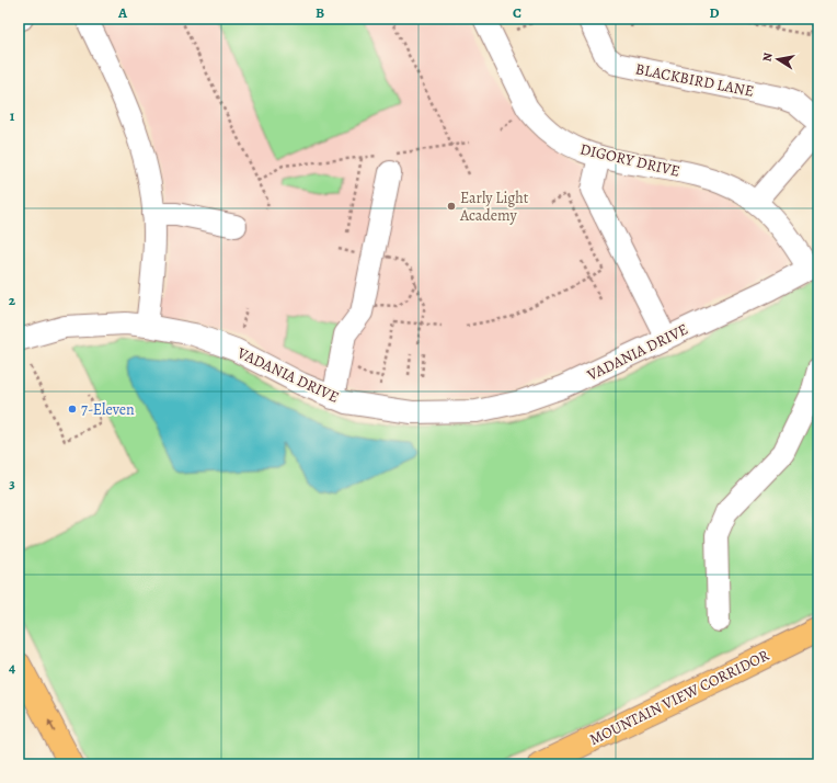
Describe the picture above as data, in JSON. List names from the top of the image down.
{
  "streets": {
    "main road": ["MOUNTAIN VIEW CORRIDOR"],
    "street": ["BLACKBIRD LANE", "DIGORY DRIVE", "VADANIA DRIVE"]
  },
  "crossings": [
    ["DIGORY DRIVE", "VADANIA DRIVE"]
  ],
  "places": ["Early Light Academy", "7-Eleven"],
  "north": "left",
  "grid": {
    "columns": [
      "A",
      "B",
      "C",
      "D"
    ],
    "rows": [
      "1",
      "2",
      "3",
      "4"
    ]
  }
}
